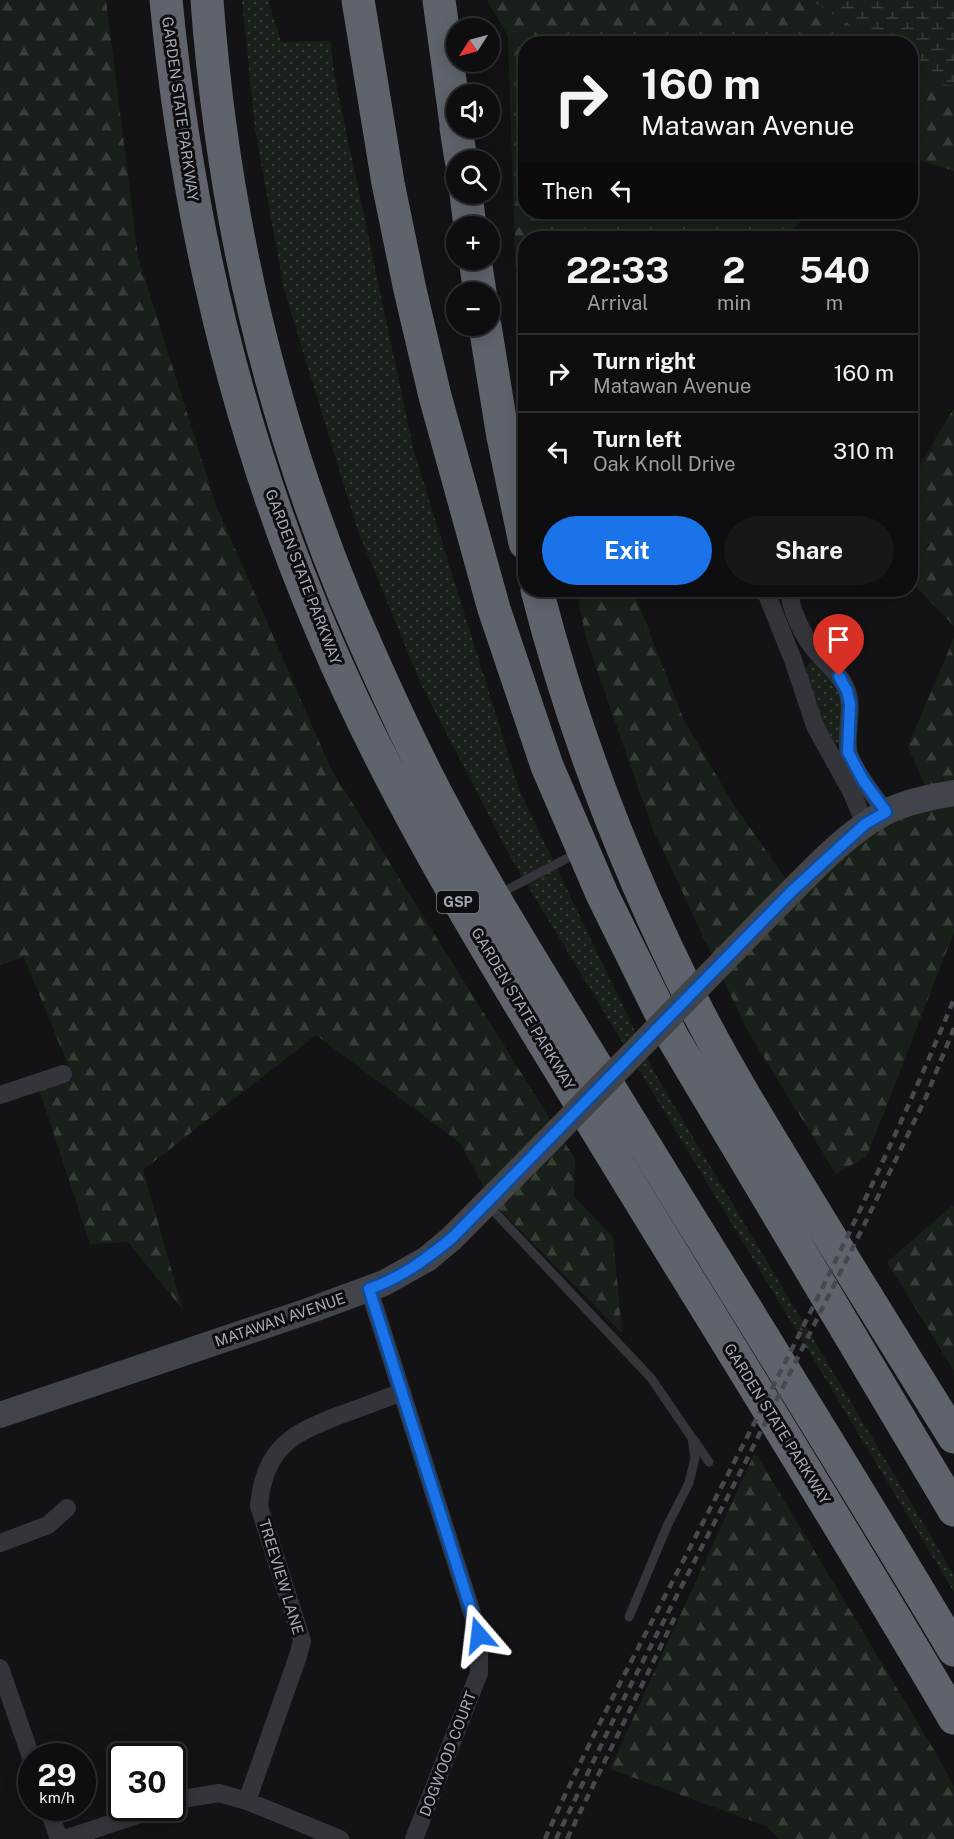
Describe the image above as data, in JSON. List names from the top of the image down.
{
  "streets": {
    "highway": ["GARDEN STATE PARKWAY", "GSP"],
    "street": ["MATAWAN AVENUE", "TREEVIEW LANE", "DOGWOOD COURT"]
  },
  "crossings": [
    ["MATAWAN AVENUE", "DOGWOOD COURT"],
    ["TREEVIEW LANE", "DOGWOOD COURT"]
  ],
  "north": "bottom left",
  "page": {
    "map_buttons": ["+", "−"],
    "turn": ["160 m", "Matawan Avenue"],
    "then": "Then",
    "eta": [
      "22:33",
      "Arrival",
      "2",
      "min",
      "540",
      "m"
    ],
    "list": [
      {
        "name": "Turn right",
        "note": "Matawan Avenue",
        "value": "160 m"
      },
      {
        "name": "Turn left",
        "note": "Oak Knoll Drive",
        "value": "310 m"
      }
    ],
    "buttons": ["Exit", "Share"],
    "speed": "29 km/h",
    "limit": "30"
  }
}
